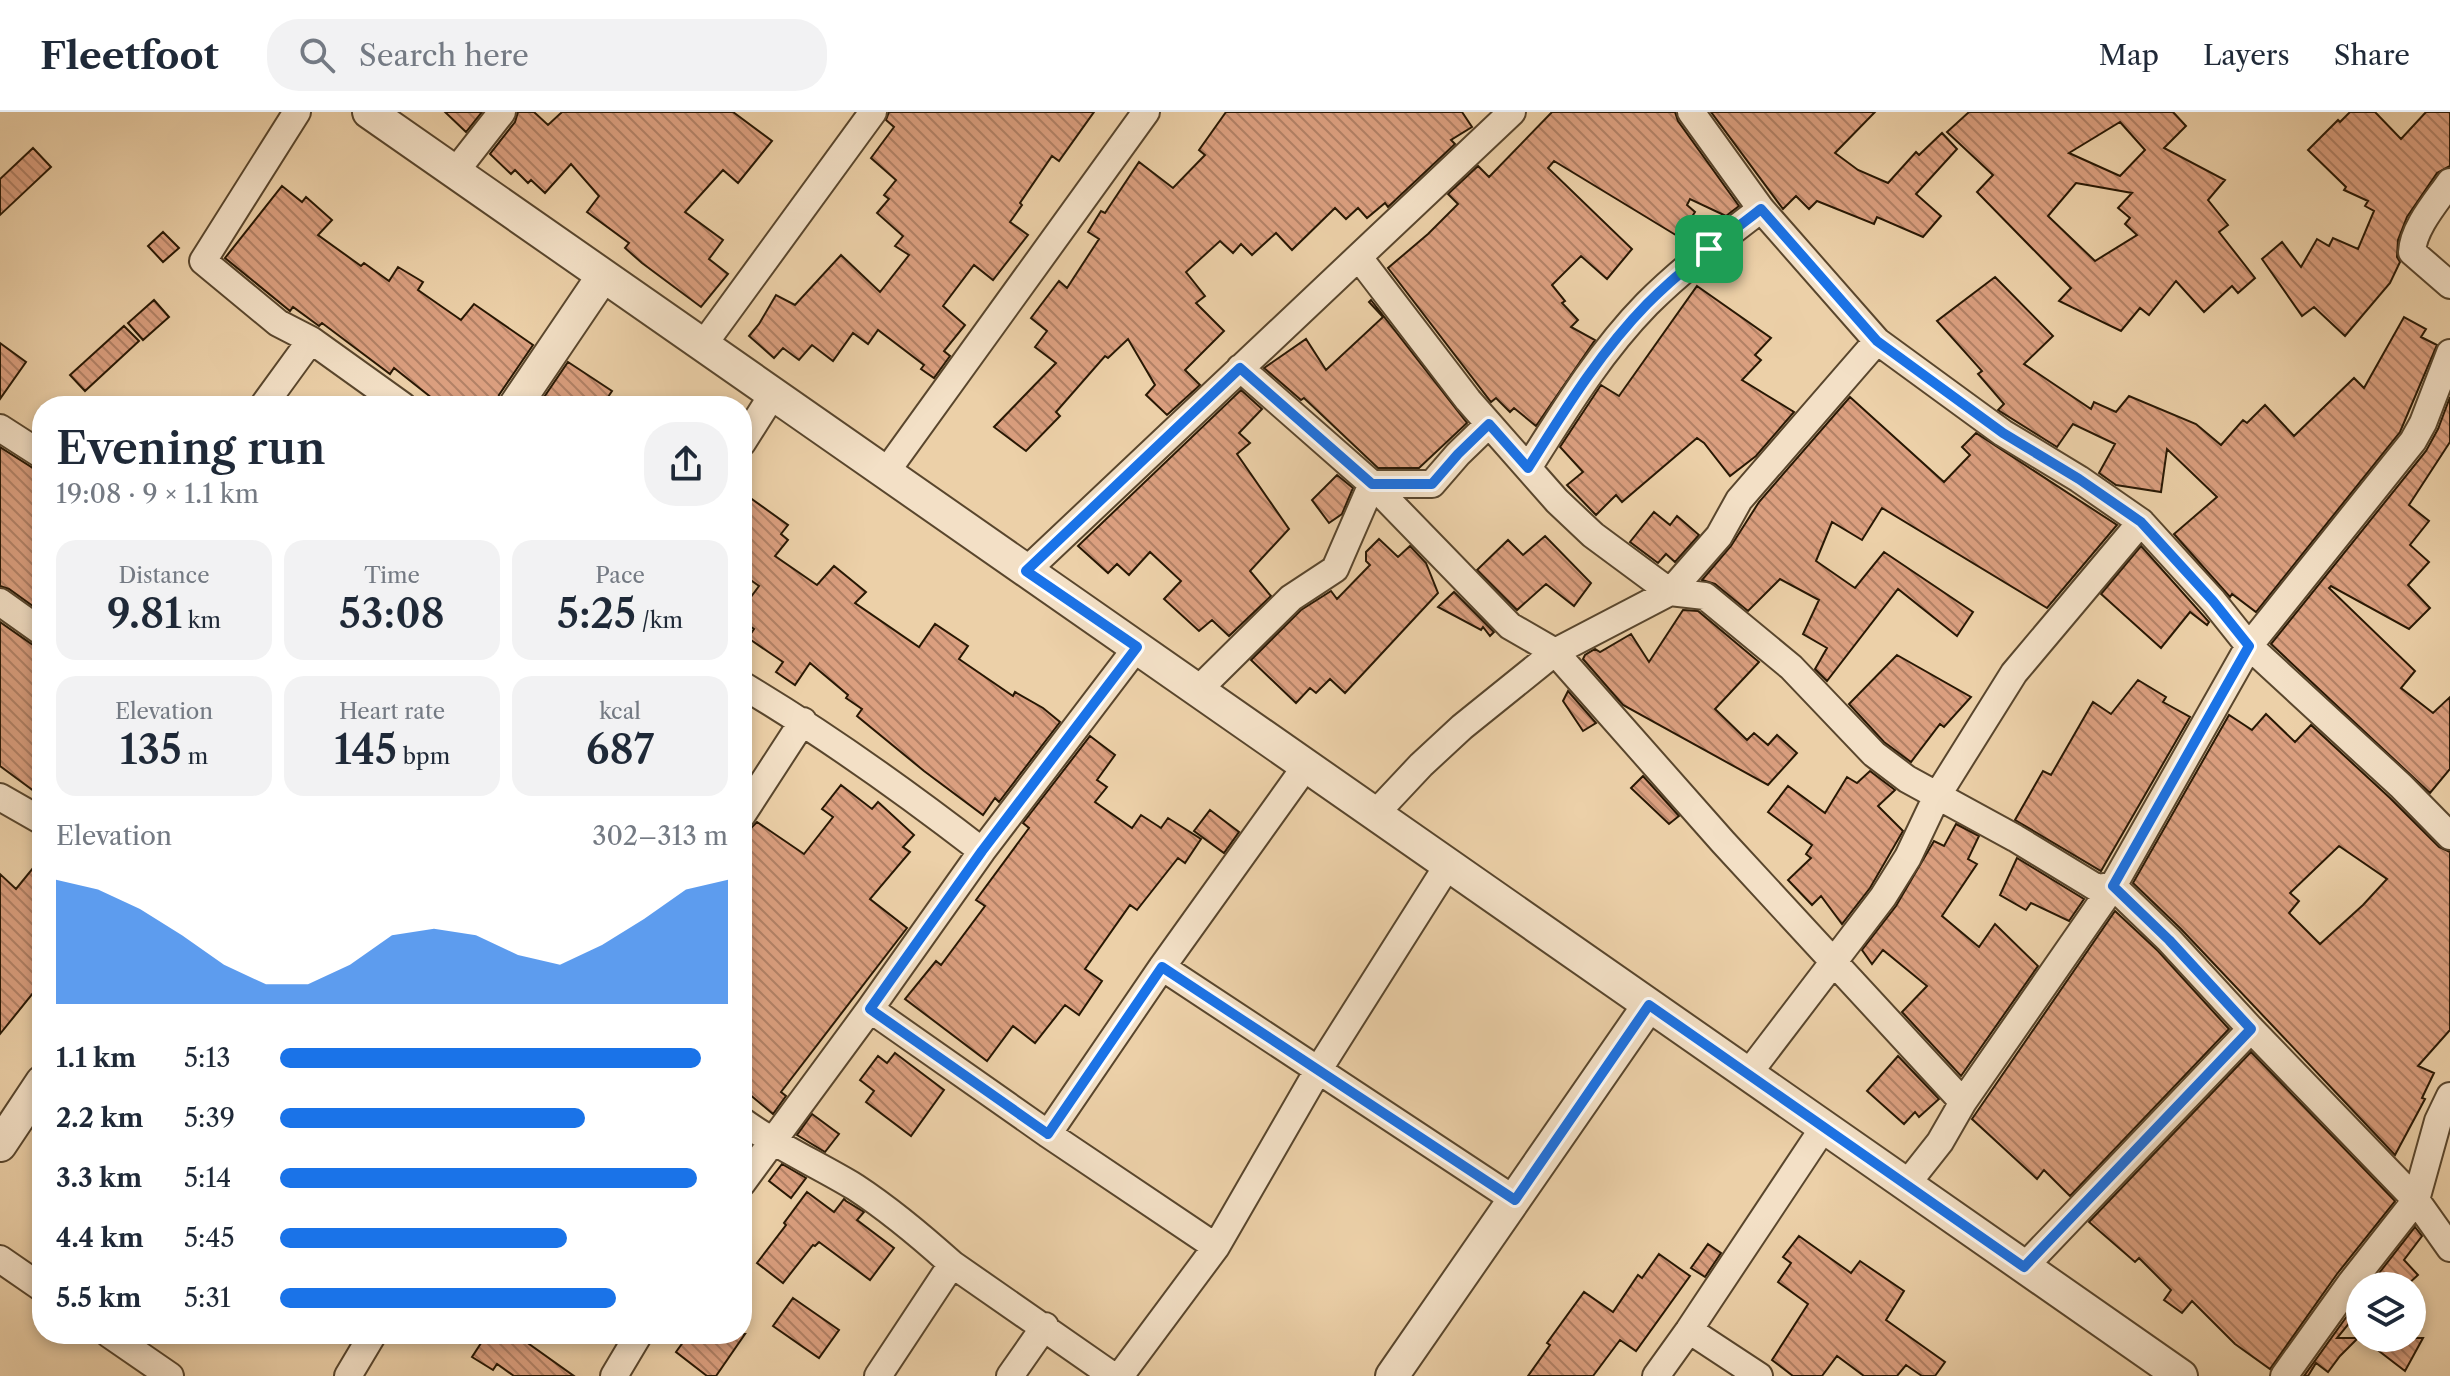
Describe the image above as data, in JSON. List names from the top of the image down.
{
  "page": {
    "header": "Fleetfoot",
    "search": "Search here",
    "nav": ["Map", "Layers", "Share"],
    "heading": ["Evening run", "19:08 · 9 × 1.1 km"],
    "stats": [
      ["Distance", "9.81 km"],
      ["Time", "53:08"],
      ["Pace", "5:25 /km"],
      ["Elevation", "135 m"],
      ["Heart rate", "145 bpm"],
      ["kcal", "687"]
    ],
    "chart": ["Elevation", "302–313 m"],
    "list": [
      {
        "name": "1.1 km",
        "note": "5:13"
      },
      {
        "name": "2.2 km",
        "note": "5:39"
      },
      {
        "name": "3.3 km",
        "note": "5:14"
      },
      {
        "name": "4.4 km",
        "note": "5:45"
      },
      {
        "name": "5.5 km",
        "note": "5:31"
      }
    ]
  }
}
